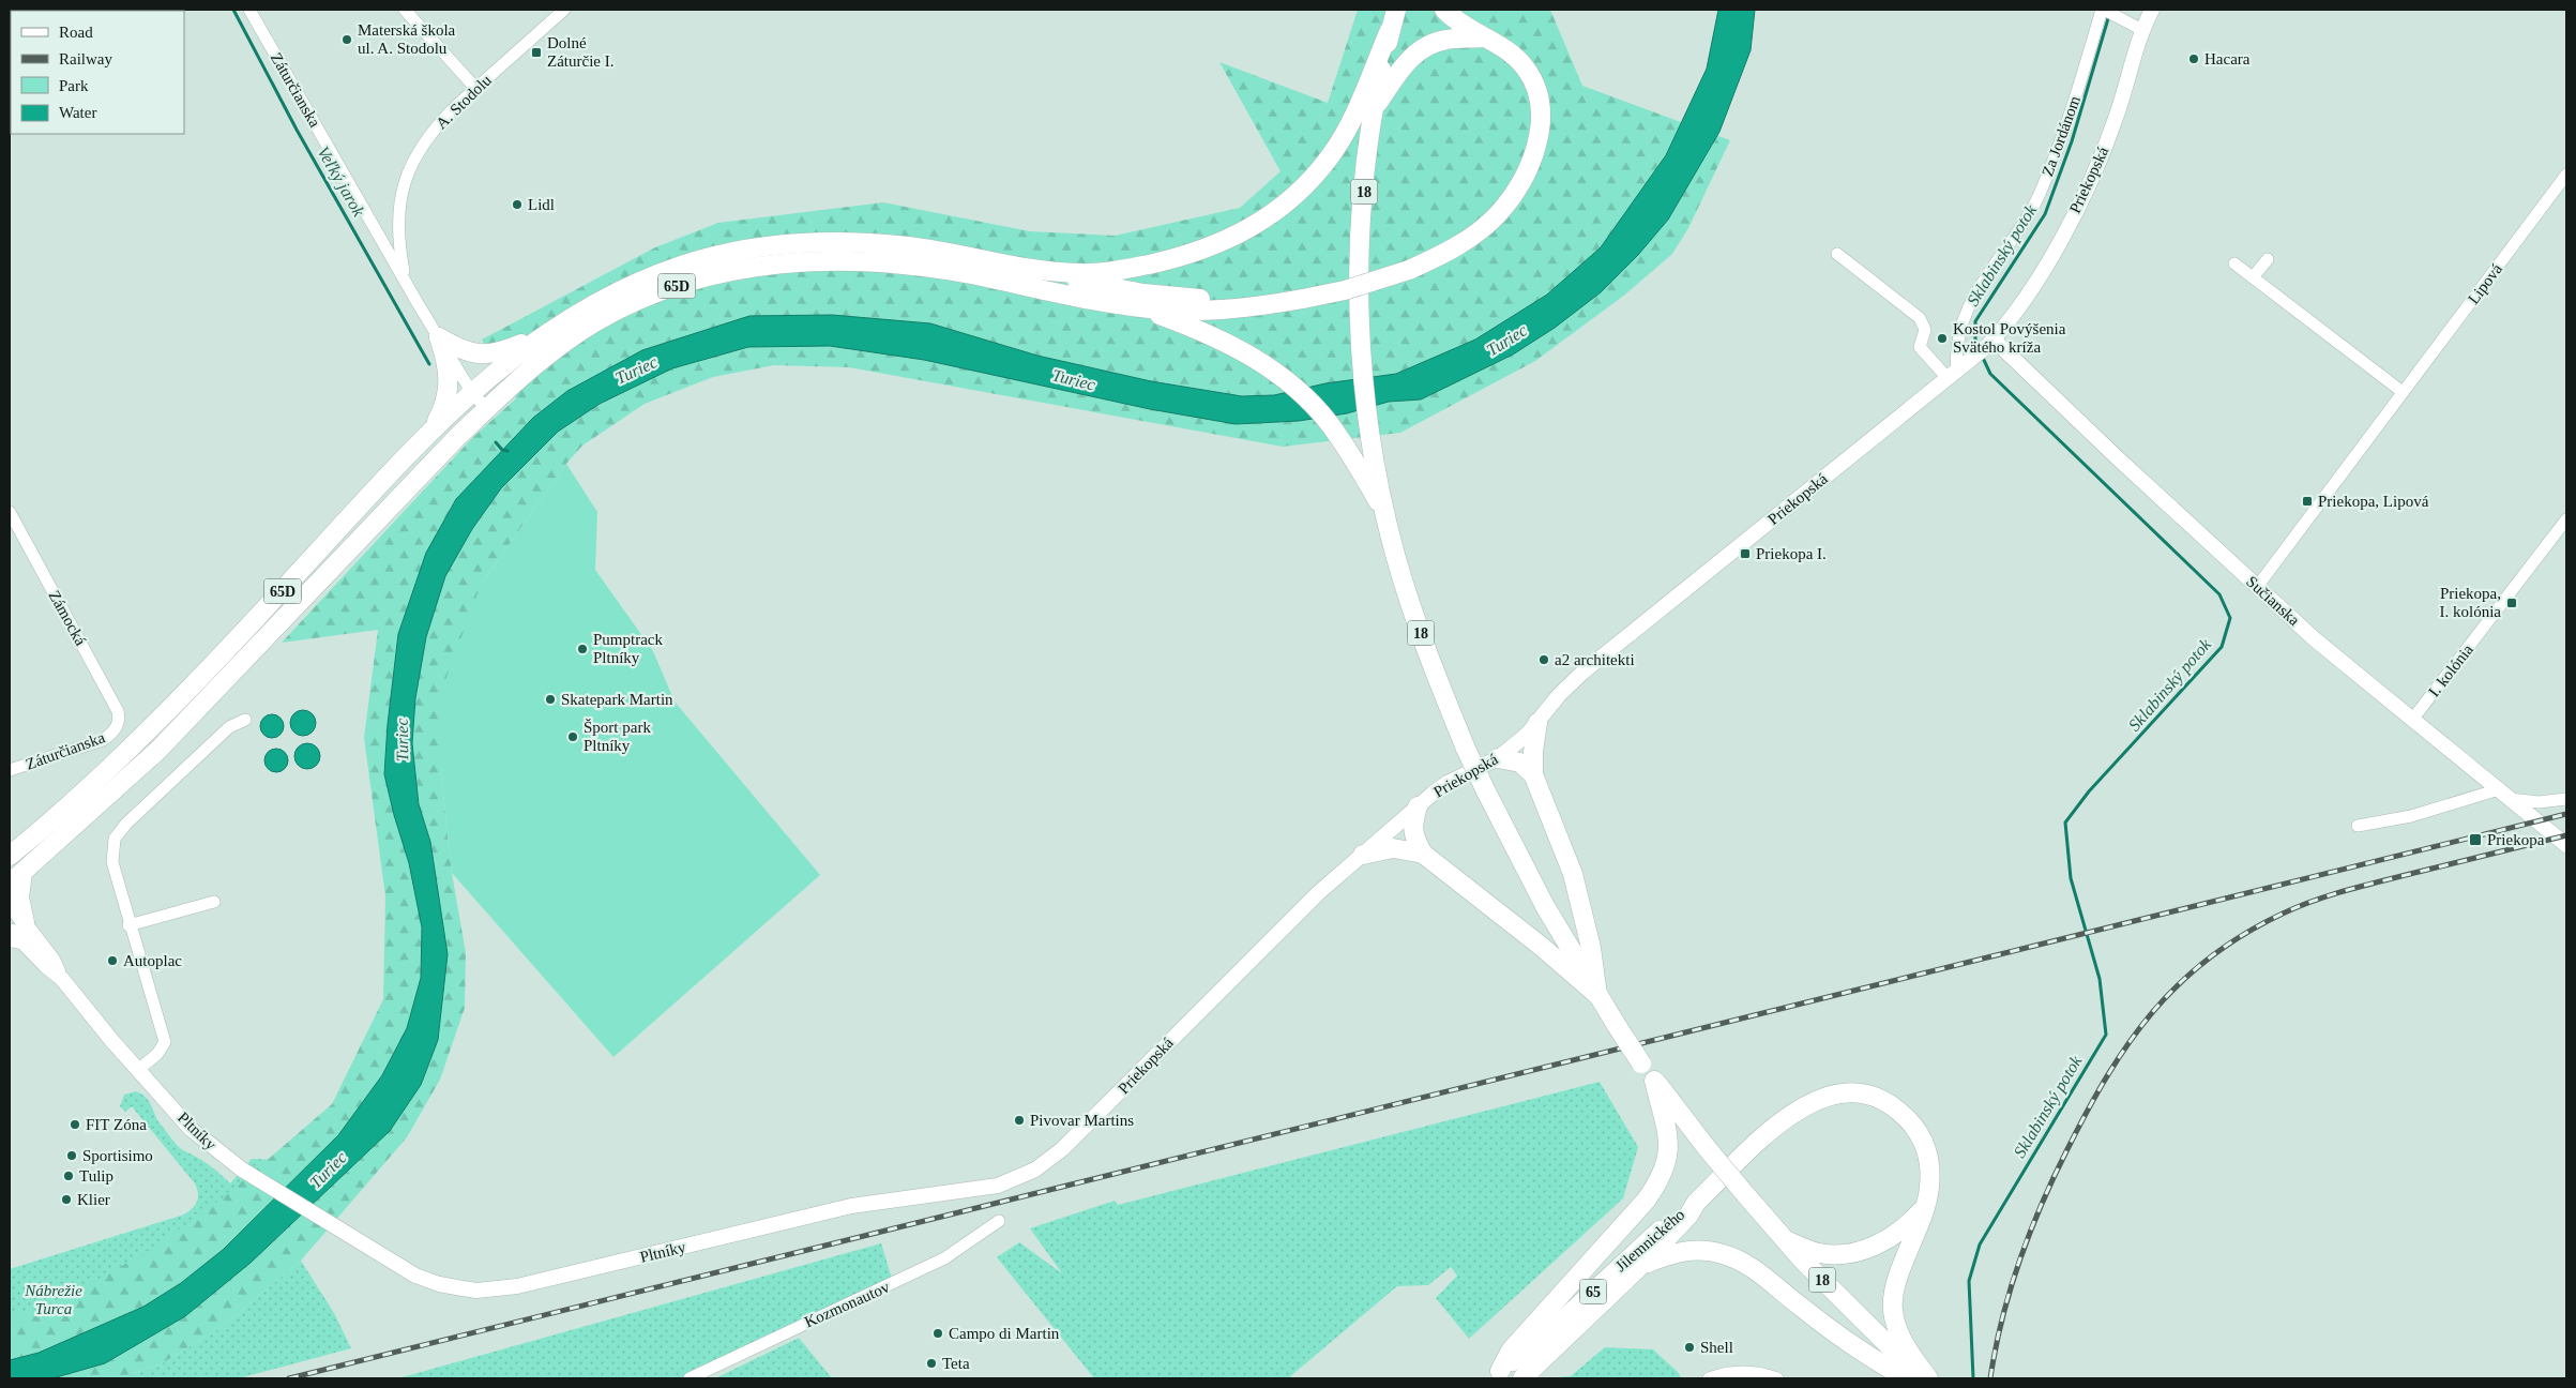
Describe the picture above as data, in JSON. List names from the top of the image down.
{
  "streets": {
    "main road": [
      "18",
      "65D",
      "Jilemnického",
      "65"
    ],
    "street": [
      "Záturčianska",
      "A. Stodolu",
      "Za Jordánom",
      "Priekopská",
      "Lipová",
      "Sučianska",
      "Zámocká",
      "I. kolónia",
      "Pltníky",
      "Kozmonautov"
    ]
  },
  "crossings": [
    ["Záturčianska", "A. Stodolu"],
    ["Záturčianska", "65D"],
    ["Záturčianska", "Zámocká"],
    ["Za Jordánom", "Priekopská"],
    ["Priekopská", "Sučianska"],
    ["Priekopská", "Pltníky"],
    ["Lipová", "Sučianska"],
    ["Sučianska", "I. kolónia"]
  ],
  "water": ["Veľký jarok", "Sklabinský potok", "Turiec"],
  "parks": ["Nábrežie Turca"],
  "places": {
    "other": [
      "Materská škola ul. A. Stodolu",
      "Hacara",
      "Lidl",
      "Kostol Povýšenia Svätého kríža",
      "Pumptrack Pltníky",
      "a2 architekti",
      "Skatepark Martin",
      "Šport park Pltníky",
      "Autoplac",
      "Pivovar Martins",
      "FIT Zóna",
      "Sportisimo",
      "Tulip",
      "Klier",
      "Campo di Martin",
      "Shell",
      "Teta"
    ],
    "transit": [
      "Dolné Záturčie I.",
      "Priekopa, Lipová",
      "Priekopa I.",
      "Priekopa, I. kolónia",
      "Priekopa"
    ]
  },
  "legend": [
    "Road",
    "Railway",
    "Park",
    "Water"
  ]
}
